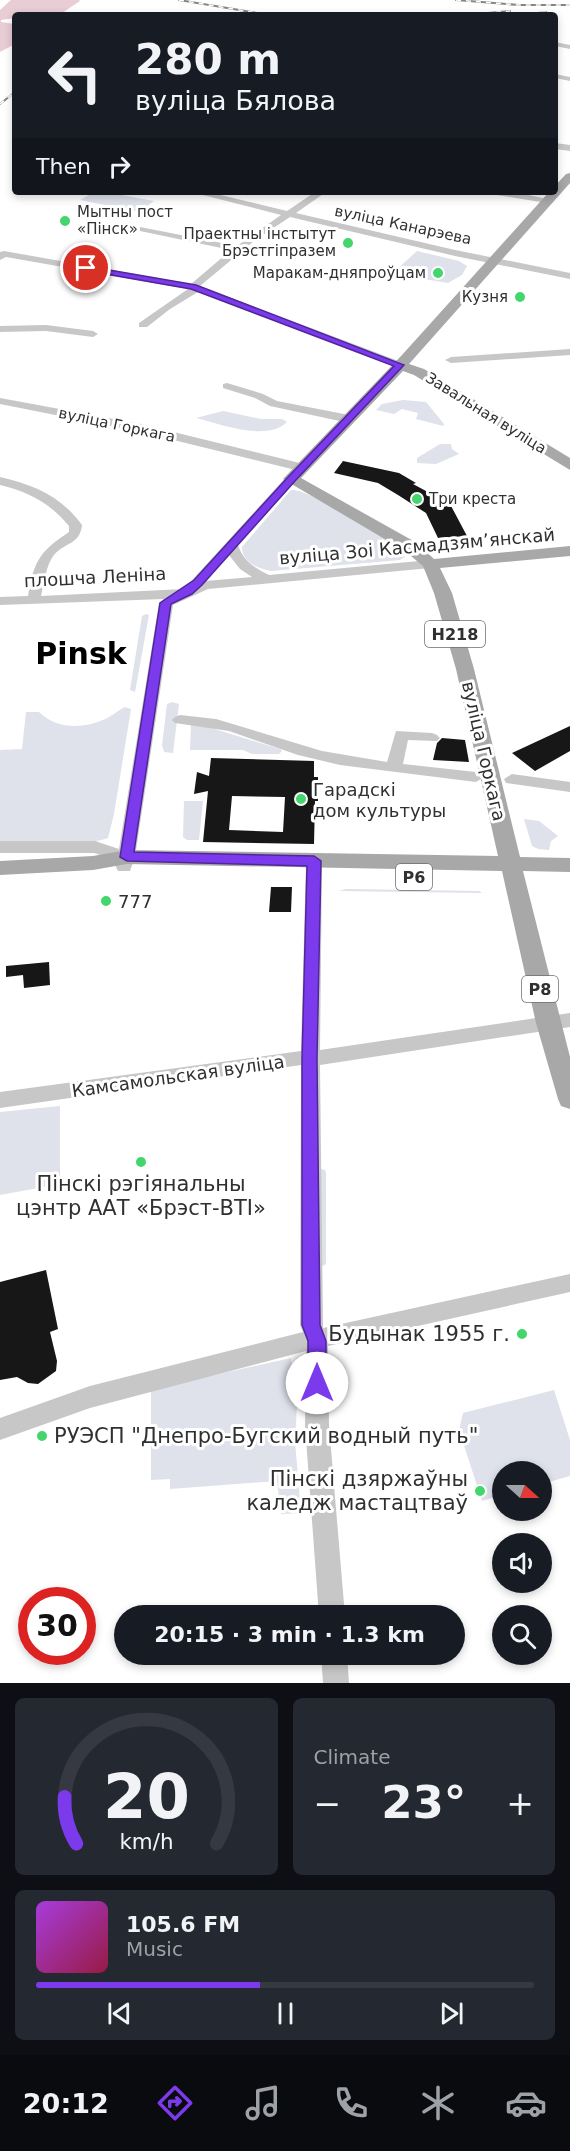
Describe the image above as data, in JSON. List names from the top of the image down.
{
  "streets": {
    "main road": [
      "Завальная вуліца",
      "вуліца Горкага",
      "вуліца Зоі Касмадзямʼянскай",
      "Н218",
      "Р6",
      "Р8"
    ],
    "street": ["вуліца Канарэева", "плошча Леніна", "Камсамольская вуліца"]
  },
  "crossings": [
    ["вуліца Горкага", "вуліца Зоі Касмадзямʼянскай"],
    ["вуліца Горкага", "Р6"],
    ["вуліца Горкага", "Камсамольская вуліца"],
    ["вуліца Зоі Касмадзямʼянскай", "плошча Леніна"],
    ["плошча Леніна", "Р6"]
  ],
  "districts": ["Pinsk"],
  "places": [
    "Мытны пост «Пінск»",
    "Праектны інстытут Брэстгіпразем",
    "Маракам-дняпроўцам",
    "Кузня",
    "Три креста",
    "Гарадскі дом культуры",
    "777",
    "Пінскі рэгіянальны цэнтр ААТ «Брэст-ВТІ»",
    "Будынак 1955 г.",
    "РУЭСП \"Днепро-Бугский водный путь\"",
    "Пінскі дзяржаўны каледж мастацтваў"
  ],
  "north": "right",
  "page": {
    "turn": ["280 m", "вуліца Бялова"],
    "then": "Then",
    "limit": "30",
    "trip": "20:15 · 3 min · 1.3 km",
    "tile": "Climate",
    "heat": ["−", "23°", "+"],
    "song": ["105.6 FM", "Music"],
    "tabs": "20:12",
    "gauge": ["20", "km/h"]
  }
}
